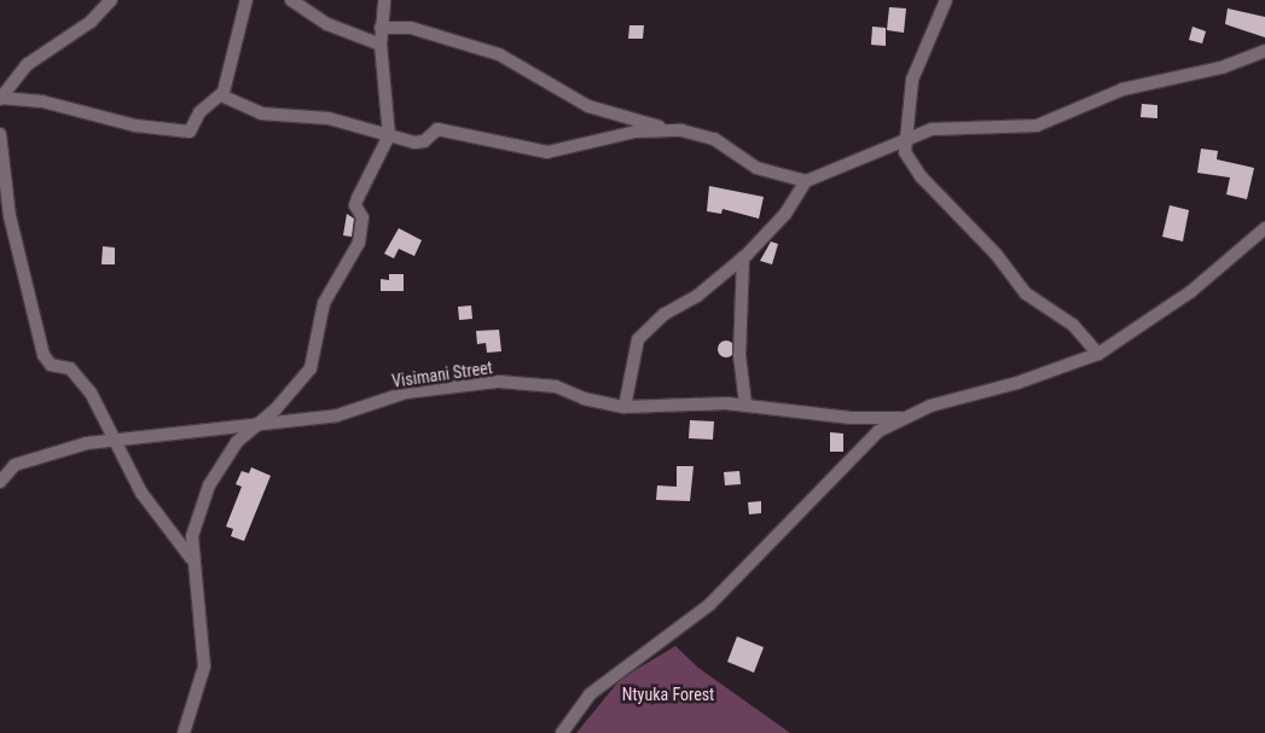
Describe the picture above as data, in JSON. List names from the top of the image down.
{
  "streets": {
    "street": ["Visimani Street"]
  },
  "parks": ["Ntyuka Forest"]
}
